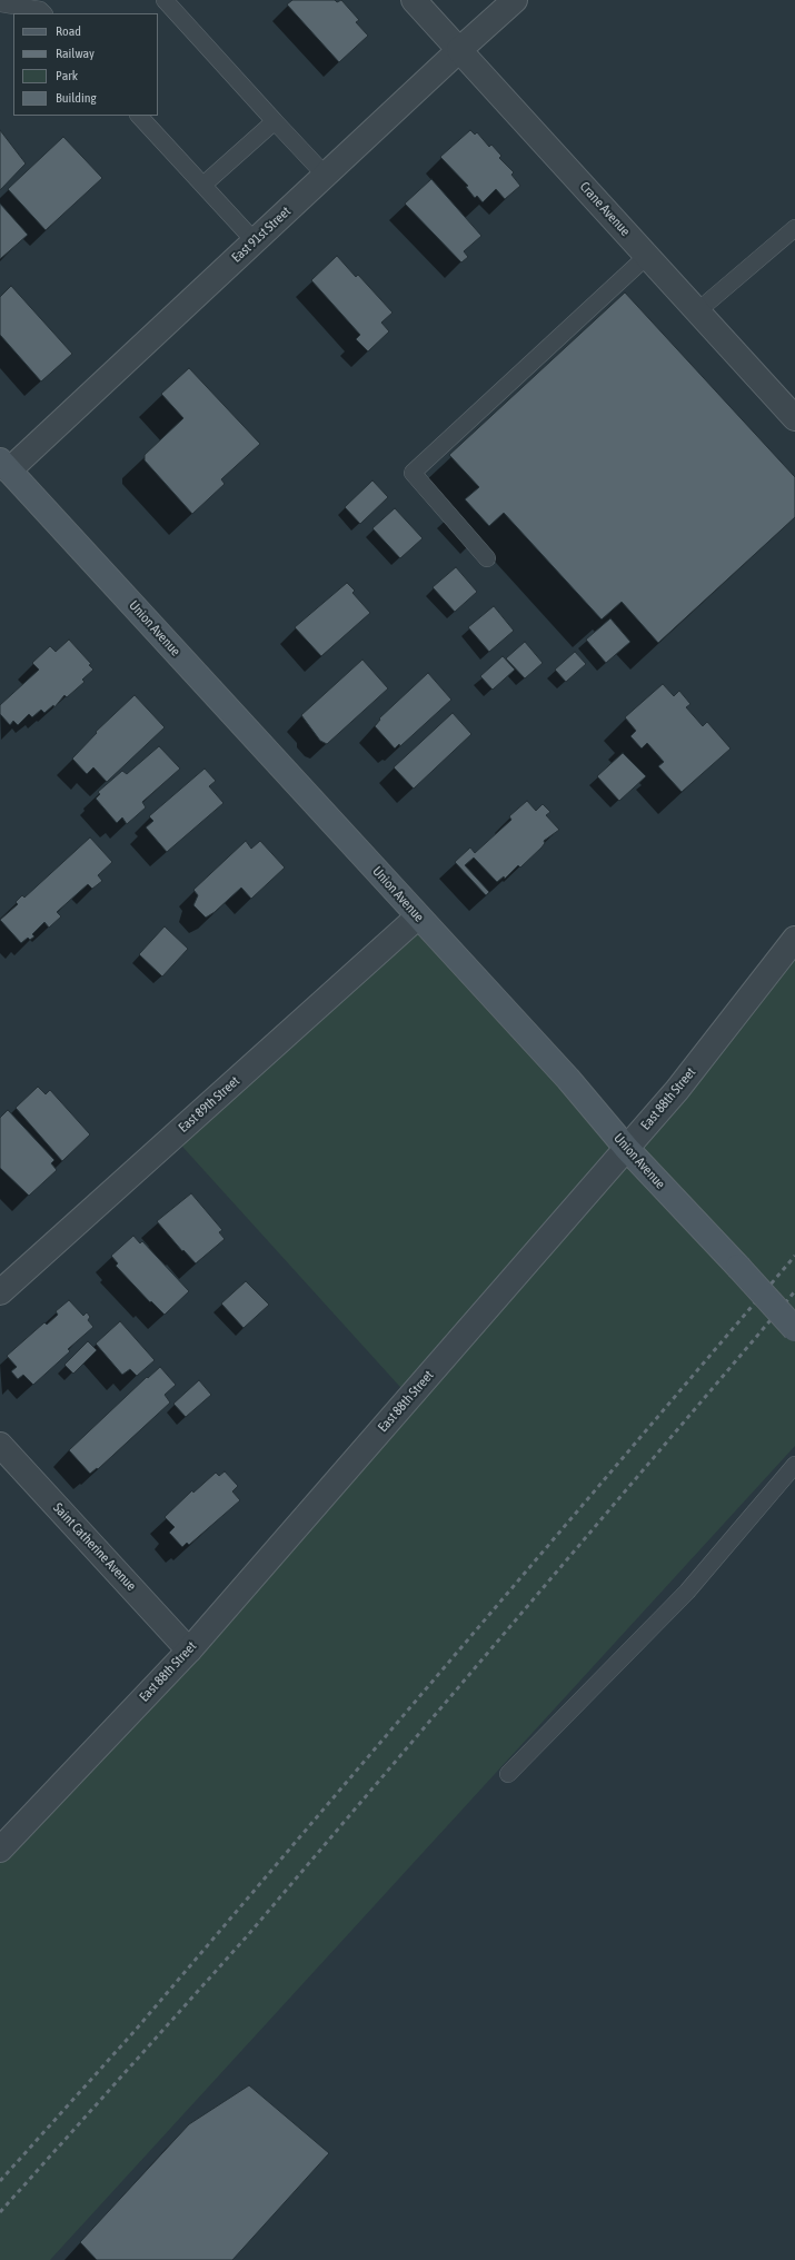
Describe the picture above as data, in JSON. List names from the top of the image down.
{
  "streets": {
    "main road": ["Union Avenue"],
    "street": [
      "Crane Avenue",
      "East 91st Street",
      "East 88th Street",
      "East 89th Street",
      "Saint Catherine Avenue"
    ]
  },
  "crossings": [
    ["Crane Avenue", "East 91st Street"],
    ["East 91st Street", "Union Avenue"],
    ["Union Avenue", "East 88th Street"],
    ["Union Avenue", "East 89th Street"],
    ["East 88th Street", "Saint Catherine Avenue"]
  ],
  "legend": [
    "Road",
    "Railway",
    "Park",
    "Building"
  ]
}
